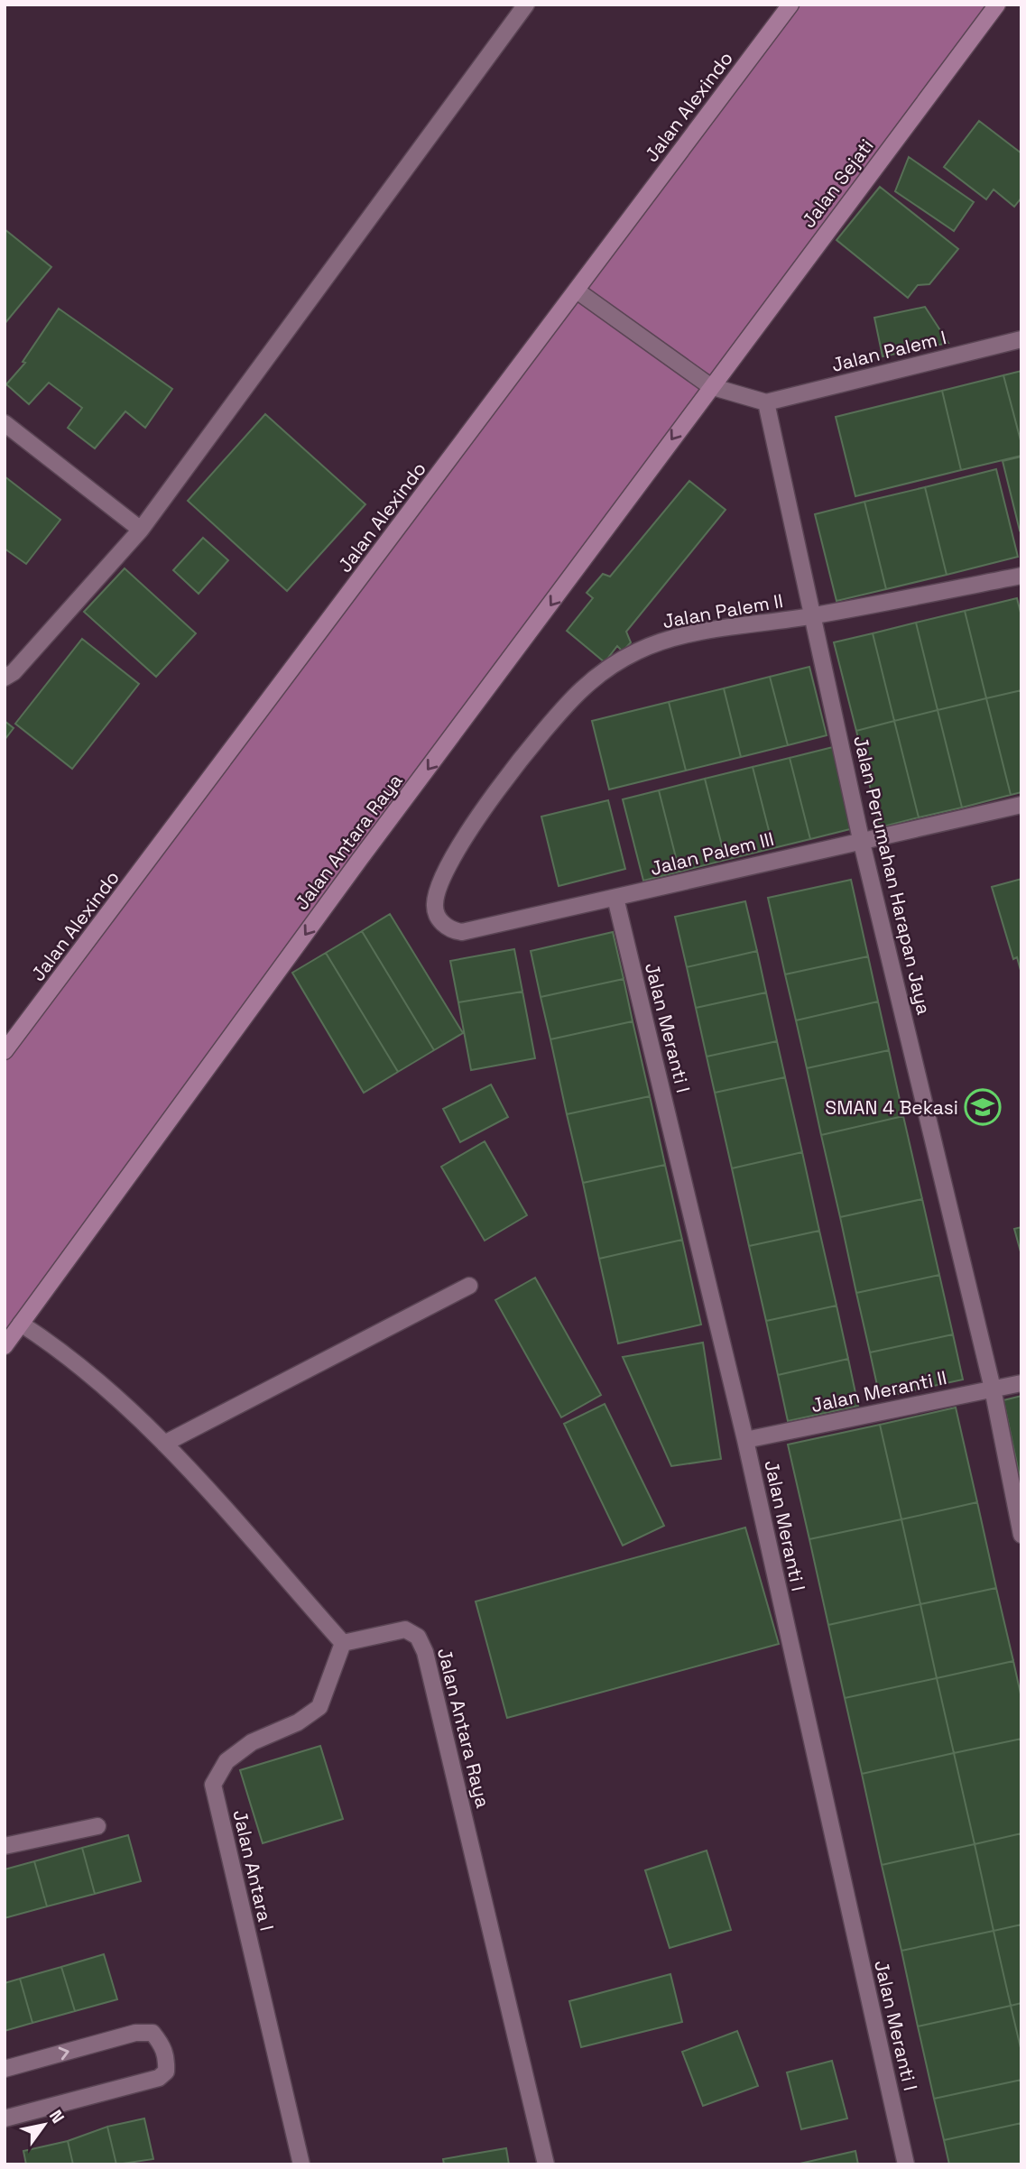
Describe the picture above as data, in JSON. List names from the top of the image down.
{
  "streets": {
    "street": [
      "Jalan Alexindo",
      "Jalan Sejati",
      "Jalan Palem I",
      "Jalan Palem II",
      "Jalan Antara Raya",
      "Jalan Palem III",
      "Jalan Perumahan Harapan Jaya",
      "Jalan Meranti I",
      "Jalan Meranti II",
      "Jalan Antara I"
    ]
  },
  "crossings": [
    ["Jalan Sejati", "Jalan Antara Raya"],
    ["Jalan Palem I", "Jalan Perumahan Harapan Jaya"],
    ["Jalan Palem II", "Jalan Palem III"],
    ["Jalan Palem II", "Jalan Perumahan Harapan Jaya"],
    ["Jalan Antara Raya", "Jalan Antara I"],
    ["Jalan Palem III", "Jalan Perumahan Harapan Jaya"],
    ["Jalan Palem III", "Jalan Meranti I"],
    ["Jalan Perumahan Harapan Jaya", "Jalan Meranti II"],
    ["Jalan Meranti I", "Jalan Meranti II"]
  ],
  "one_way": ["Jalan Antara Raya"],
  "places": {
    "school or university": ["SMAN 4 Bekasi"]
  },
  "north": "top right"
}
